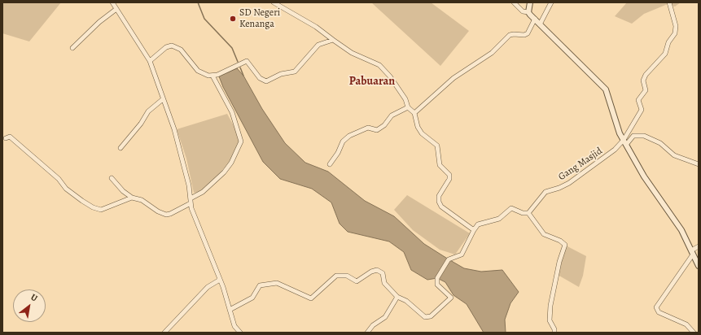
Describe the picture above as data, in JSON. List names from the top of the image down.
{
  "streets": {
    "street": ["Gang Masjid"]
  },
  "districts": ["Pabuaran"],
  "places": ["SD Negeri Kenanga"],
  "north": "top right"
}
